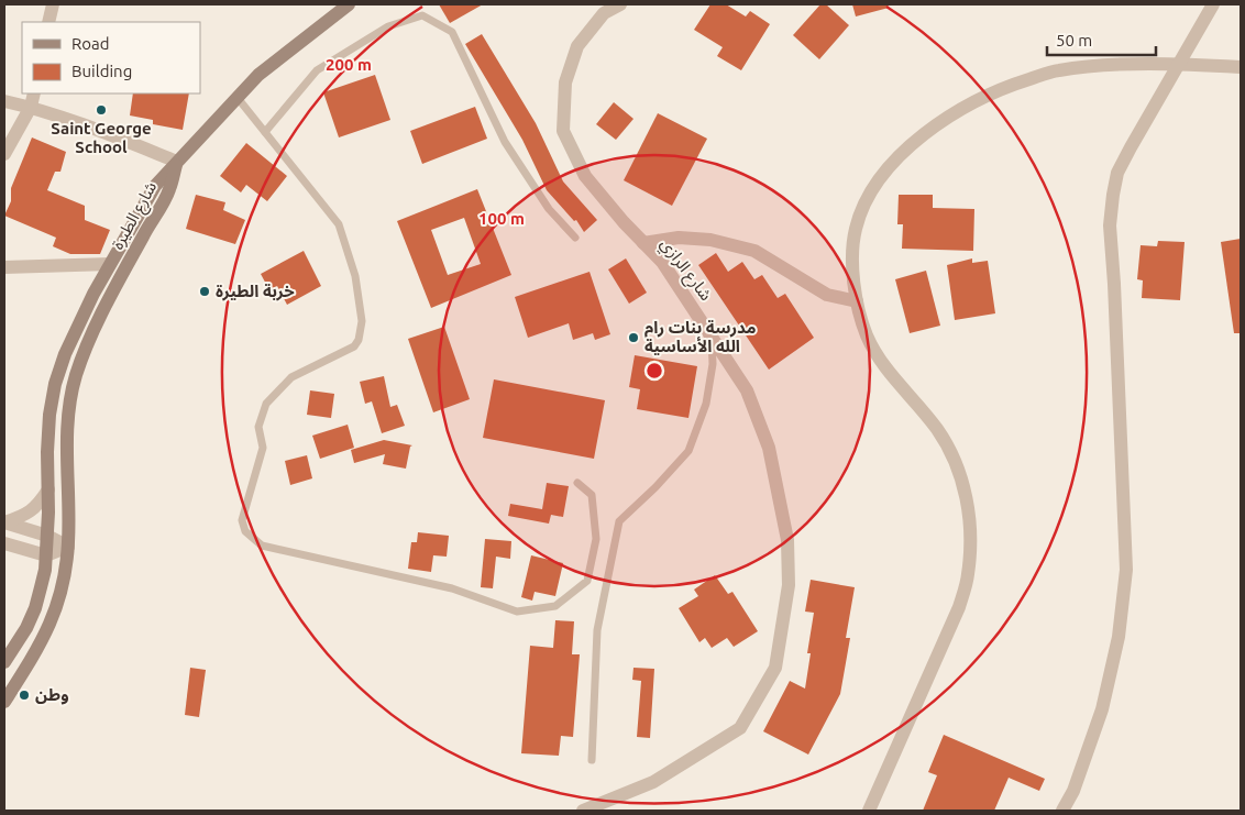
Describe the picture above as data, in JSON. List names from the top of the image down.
{
  "streets": {
    "main road": ["شارع الطيرة"],
    "street": ["شارع الرازي"]
  },
  "places": [
    "Saint George School",
    "خربة الطيرة",
    "مدرسة بنات رام الله الأساسية",
    "وطن"
  ],
  "legend": ["Road", "Building"],
  "scale_bar": "50 m",
  "rings": ["200 m", "100 m"]
}
